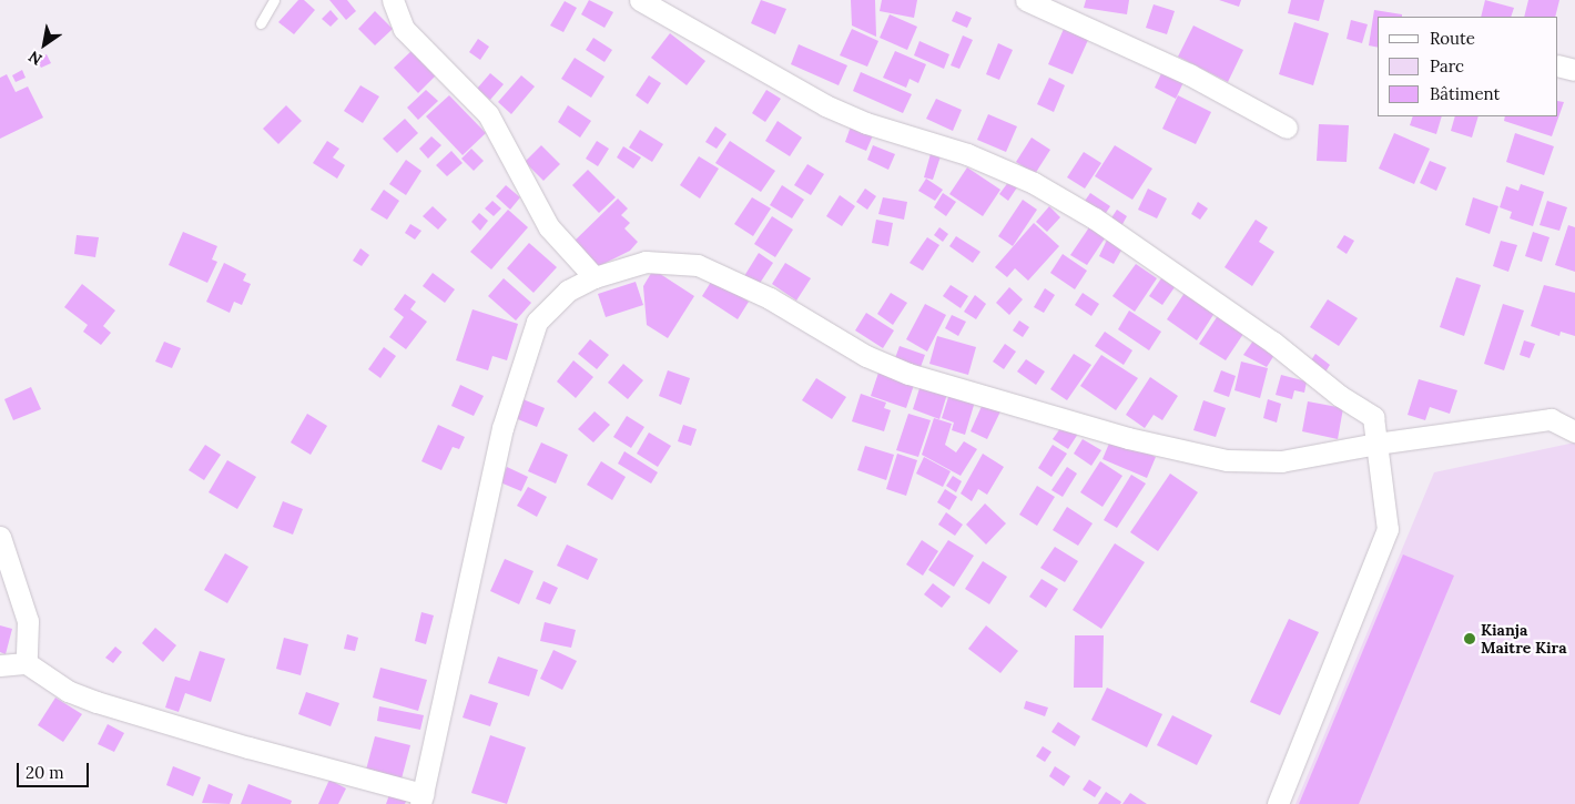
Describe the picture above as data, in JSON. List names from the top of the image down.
{
  "places": ["Kianja Maitre Kira"],
  "legend": ["Route", "Parc", "Bâtiment"],
  "scale_bar": "20 m",
  "north": "bottom left"
}
